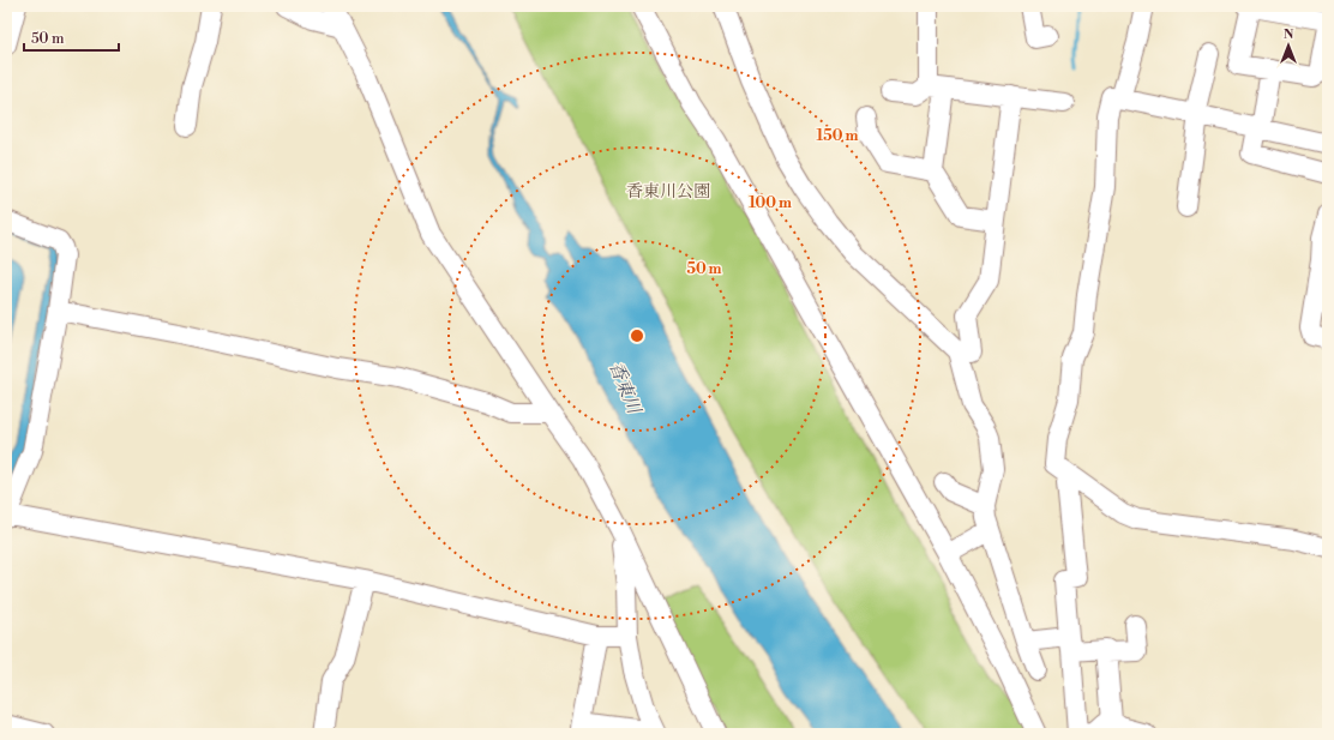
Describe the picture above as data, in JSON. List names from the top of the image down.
{
  "water": ["香東川"],
  "parks": ["香東川公園"],
  "scale_bar": "50 m",
  "north": "top",
  "rings": ["150 m", "100 m", "50 m"]
}
